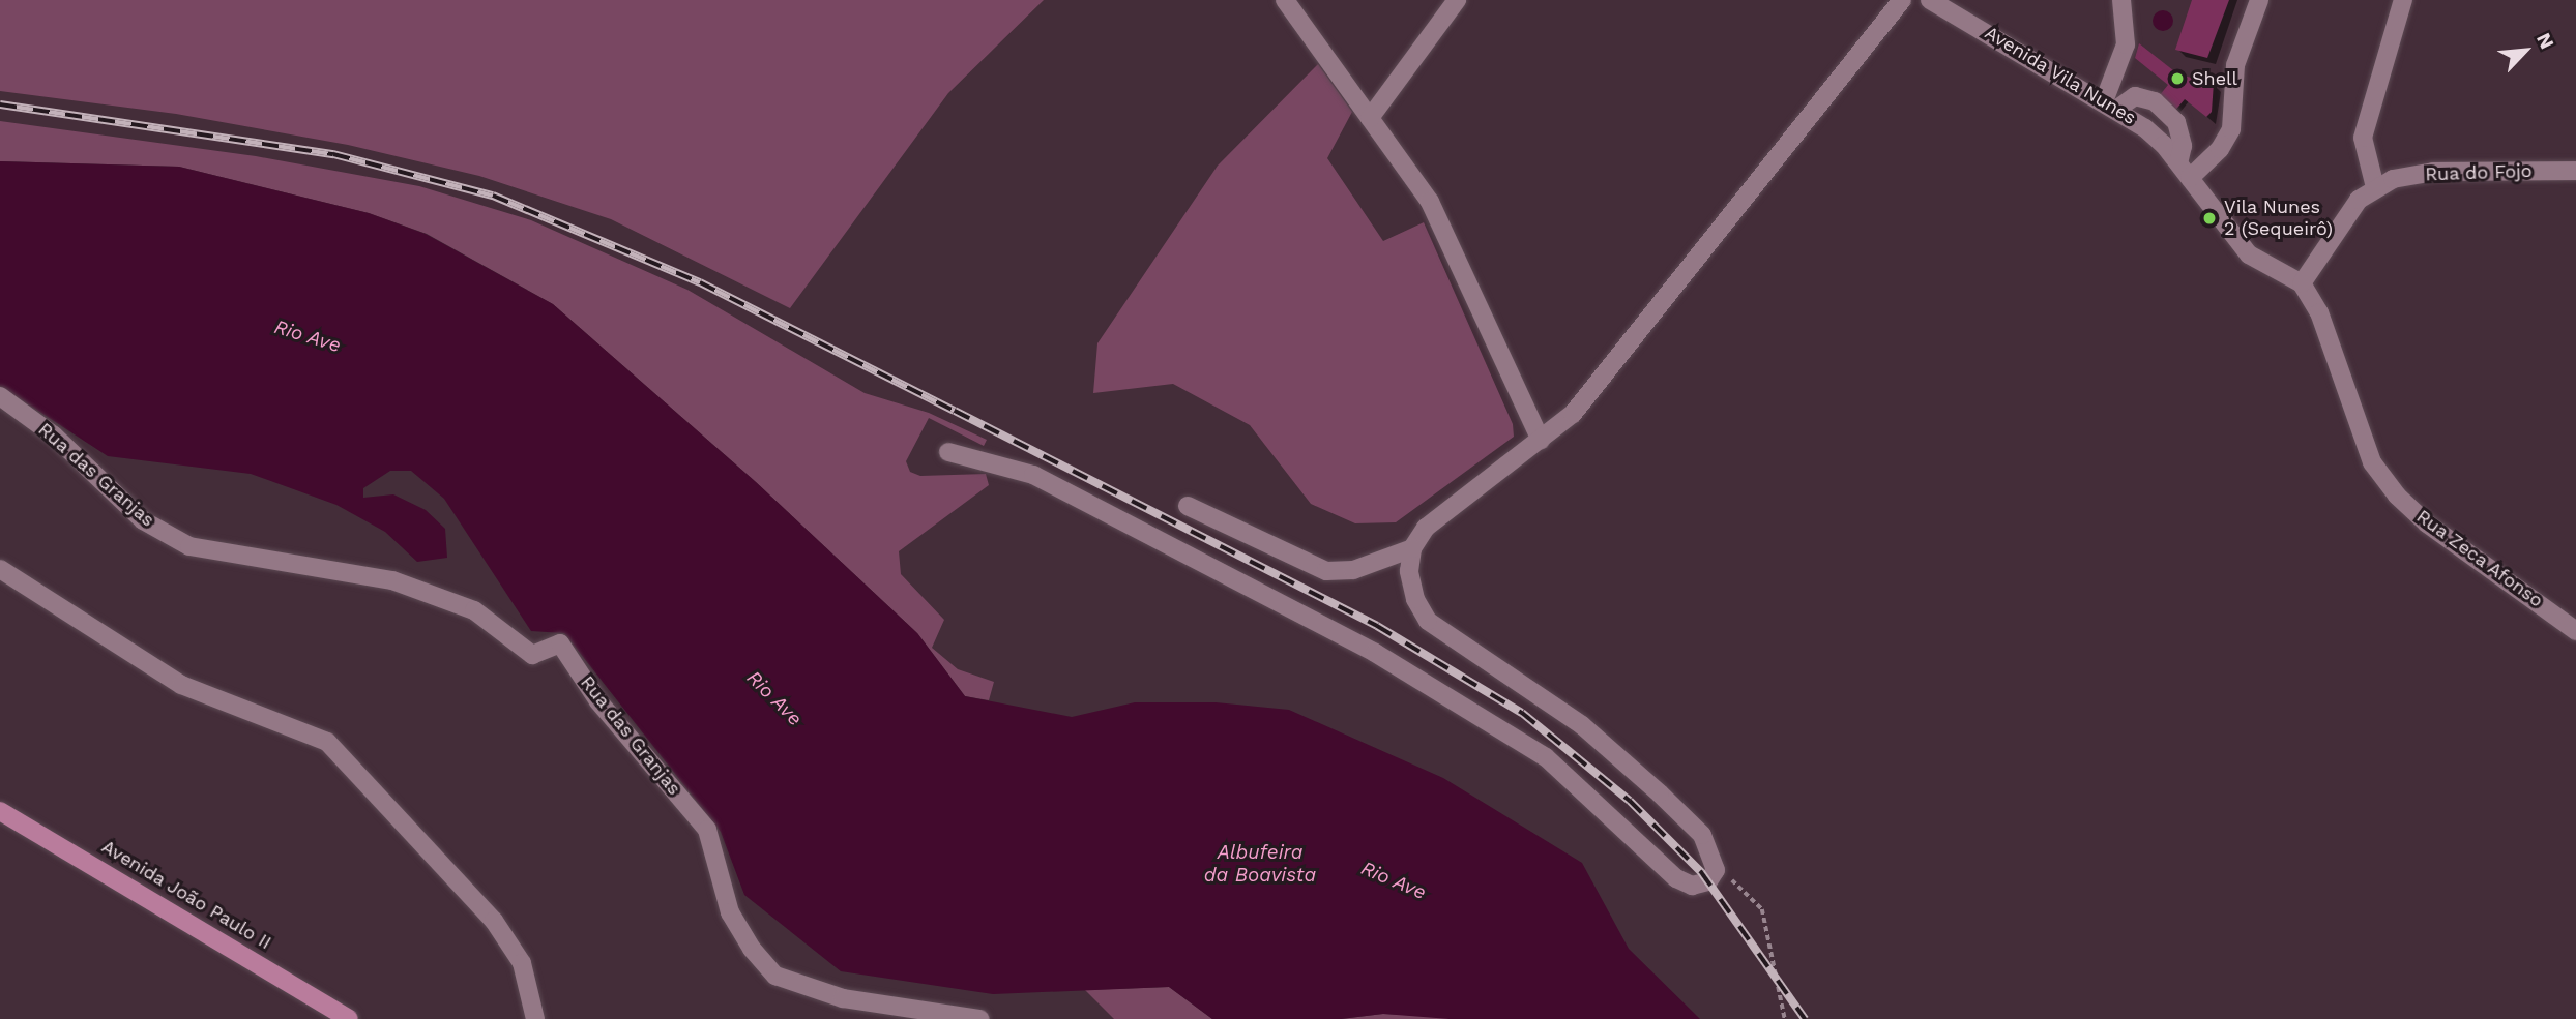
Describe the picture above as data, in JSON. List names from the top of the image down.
{
  "streets": {
    "main road": ["Avenida João Paulo II"],
    "street": [
      "Avenida Vila Nunes",
      "Rua do Fojo",
      "Rua das Granjas",
      "Rua Zeca Afonso"
    ]
  },
  "crossings": [
    ["Avenida Vila Nunes", "Rua do Fojo"],
    ["Avenida Vila Nunes", "Rua Zeca Afonso"],
    ["Rua do Fojo", "Rua Zeca Afonso"]
  ],
  "water": ["Rio Ave", "Albufeira da Boavista"],
  "places": ["Shell", "Vila Nunes 2 (Sequeirô)"],
  "north": "top right"
}
